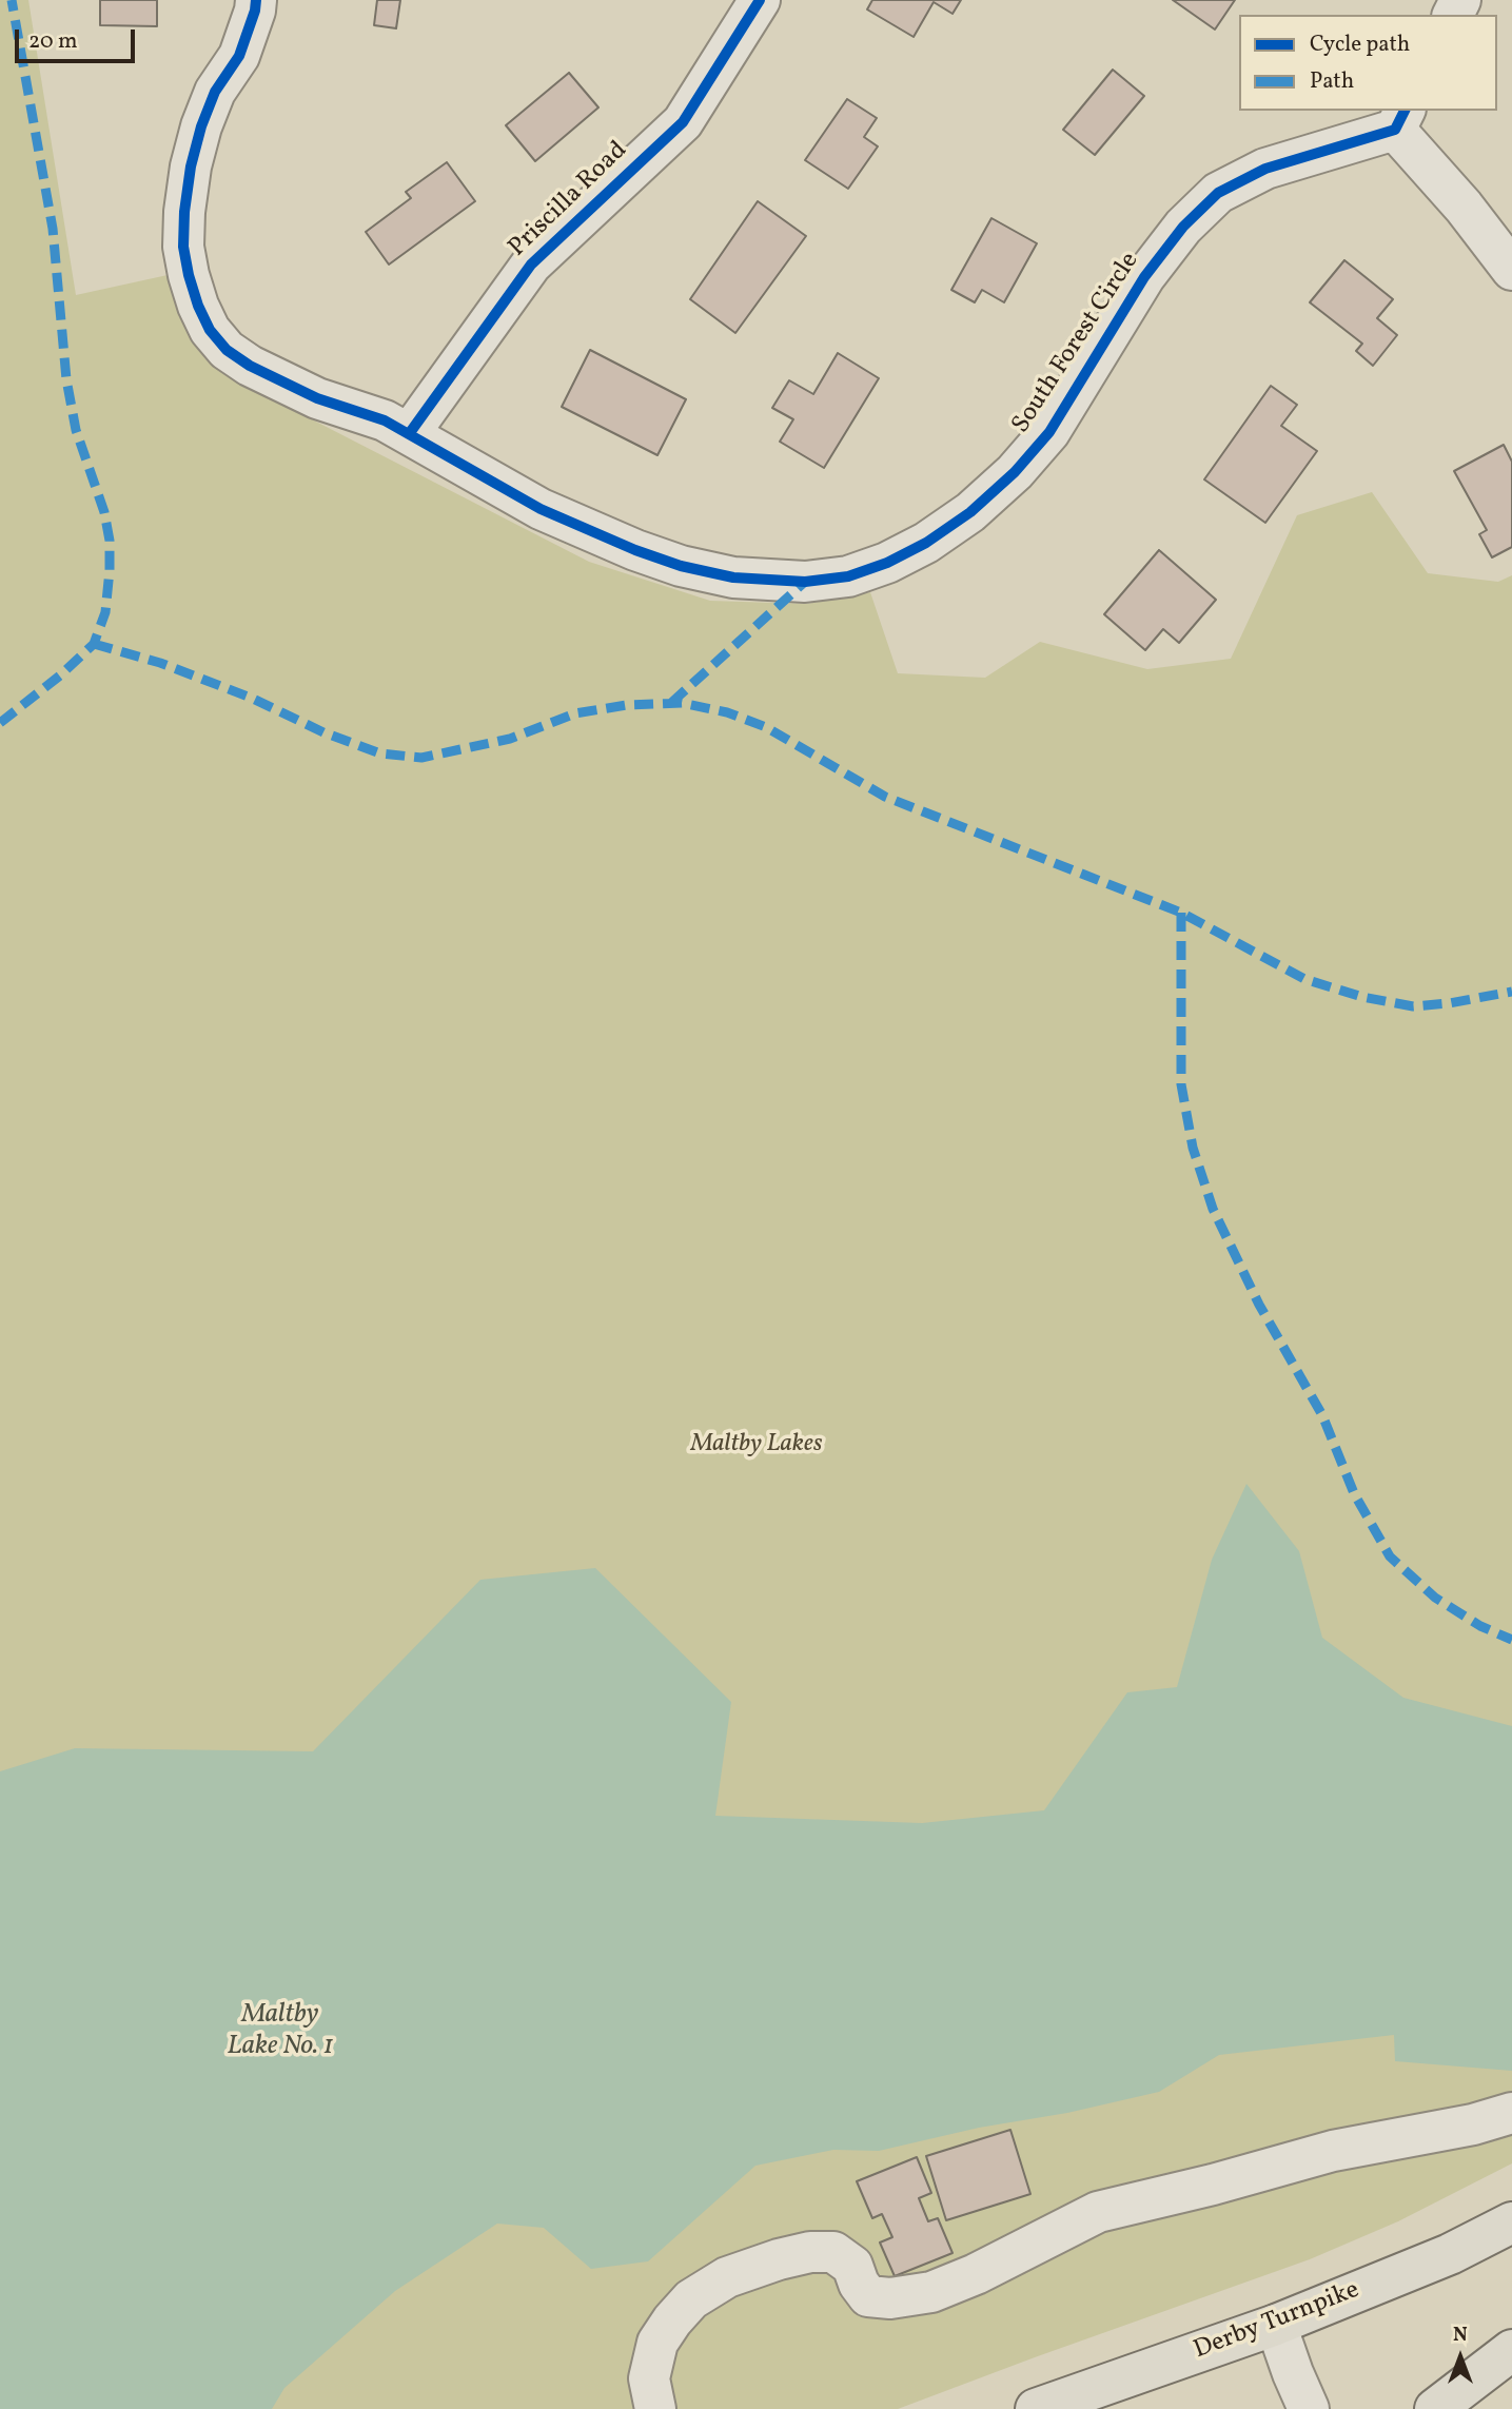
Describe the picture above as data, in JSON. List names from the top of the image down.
{
  "streets": {
    "highway": ["Derby Turnpike"],
    "street": ["Priscilla Road", "South Forest Circle"]
  },
  "crossings": [
    ["Priscilla Road", "South Forest Circle"]
  ],
  "water": ["Maltby Lake No. 1"],
  "parks": ["Maltby Lakes"],
  "legend": ["Cycle path", "Path"],
  "scale_bar": "20 m",
  "north": "top"
}
